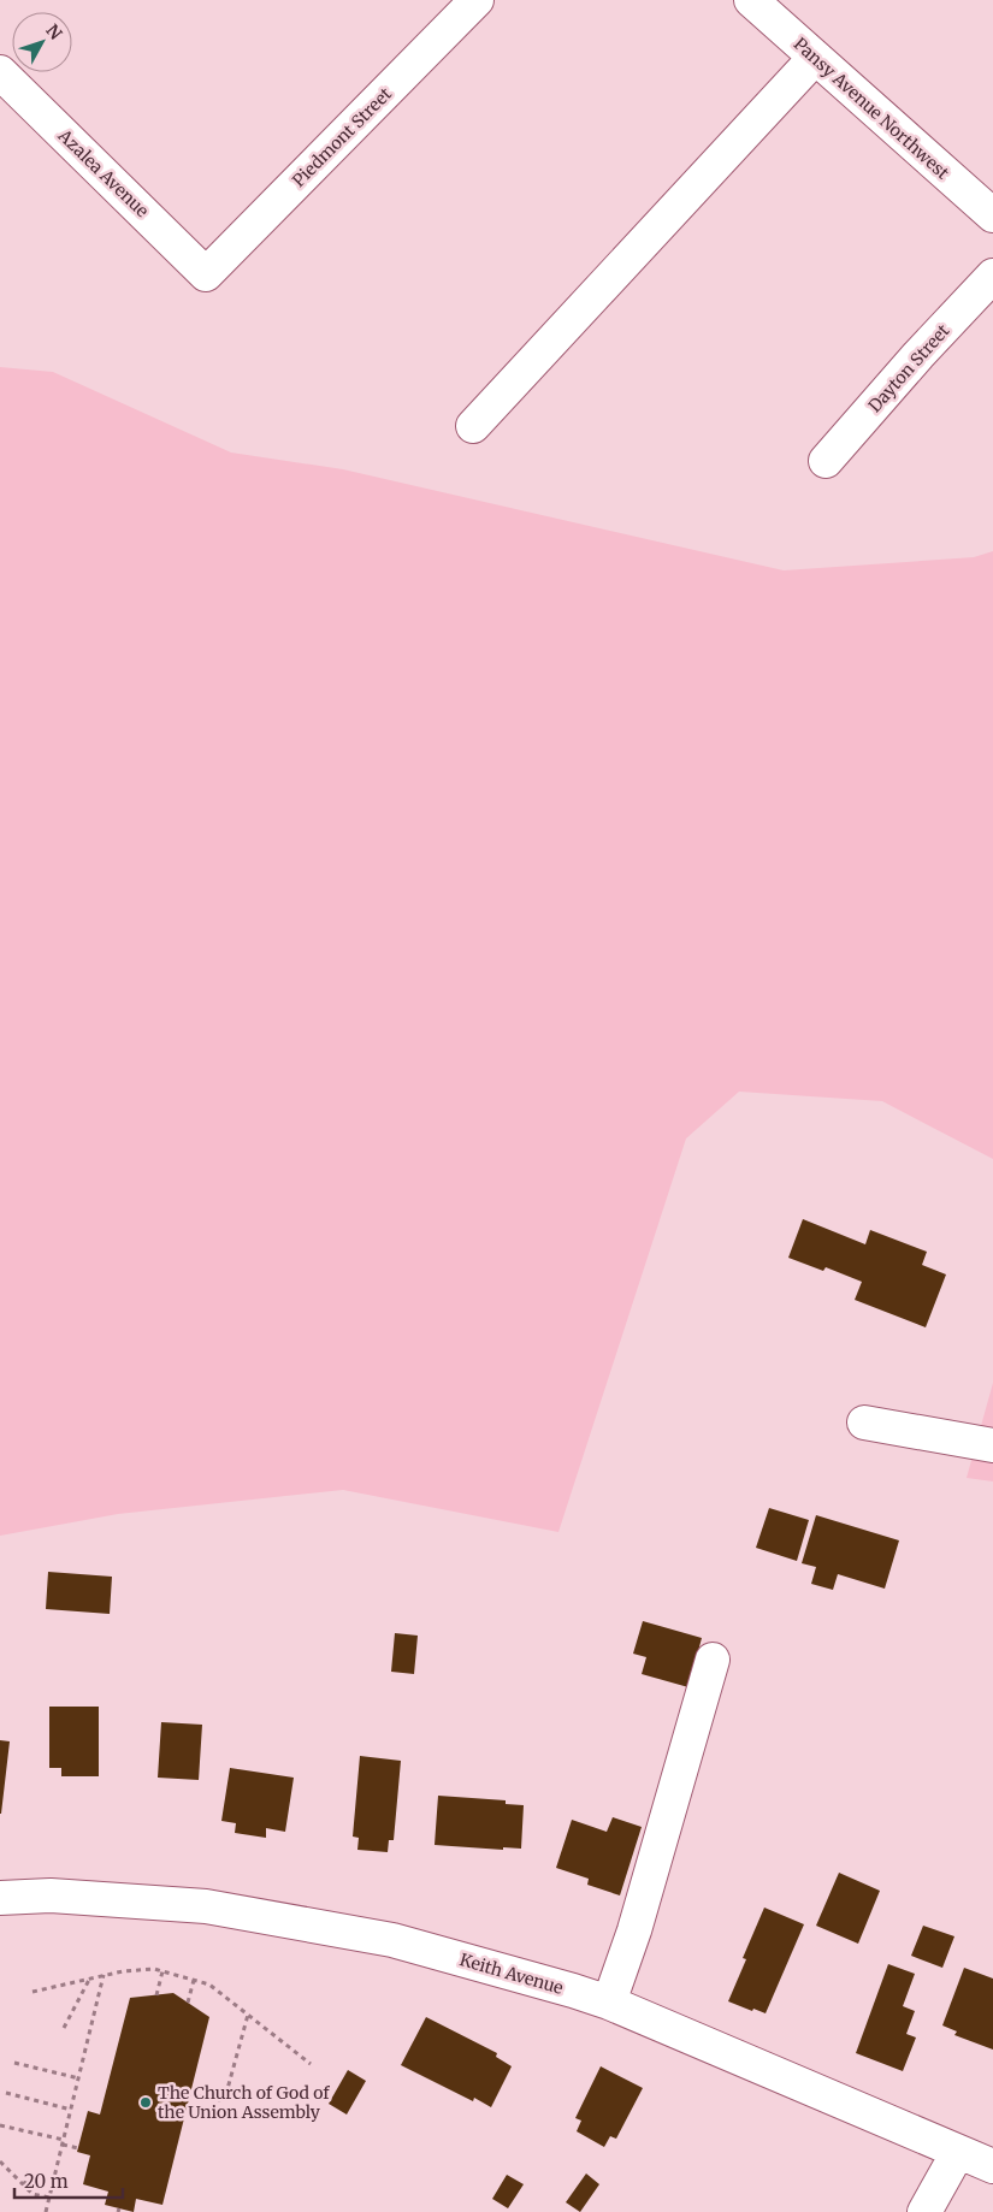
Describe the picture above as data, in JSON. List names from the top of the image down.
{
  "streets": {
    "street": [
      "Pansy Avenue Northwest",
      "Piedmont Street",
      "Azalea Avenue",
      "Dayton Street",
      "Keith Avenue"
    ]
  },
  "crossings": [
    ["Piedmont Street", "Azalea Avenue"]
  ],
  "places": ["The Church of God of the Union Assembly"],
  "scale_bar": "20 m",
  "north": "top right"
}
